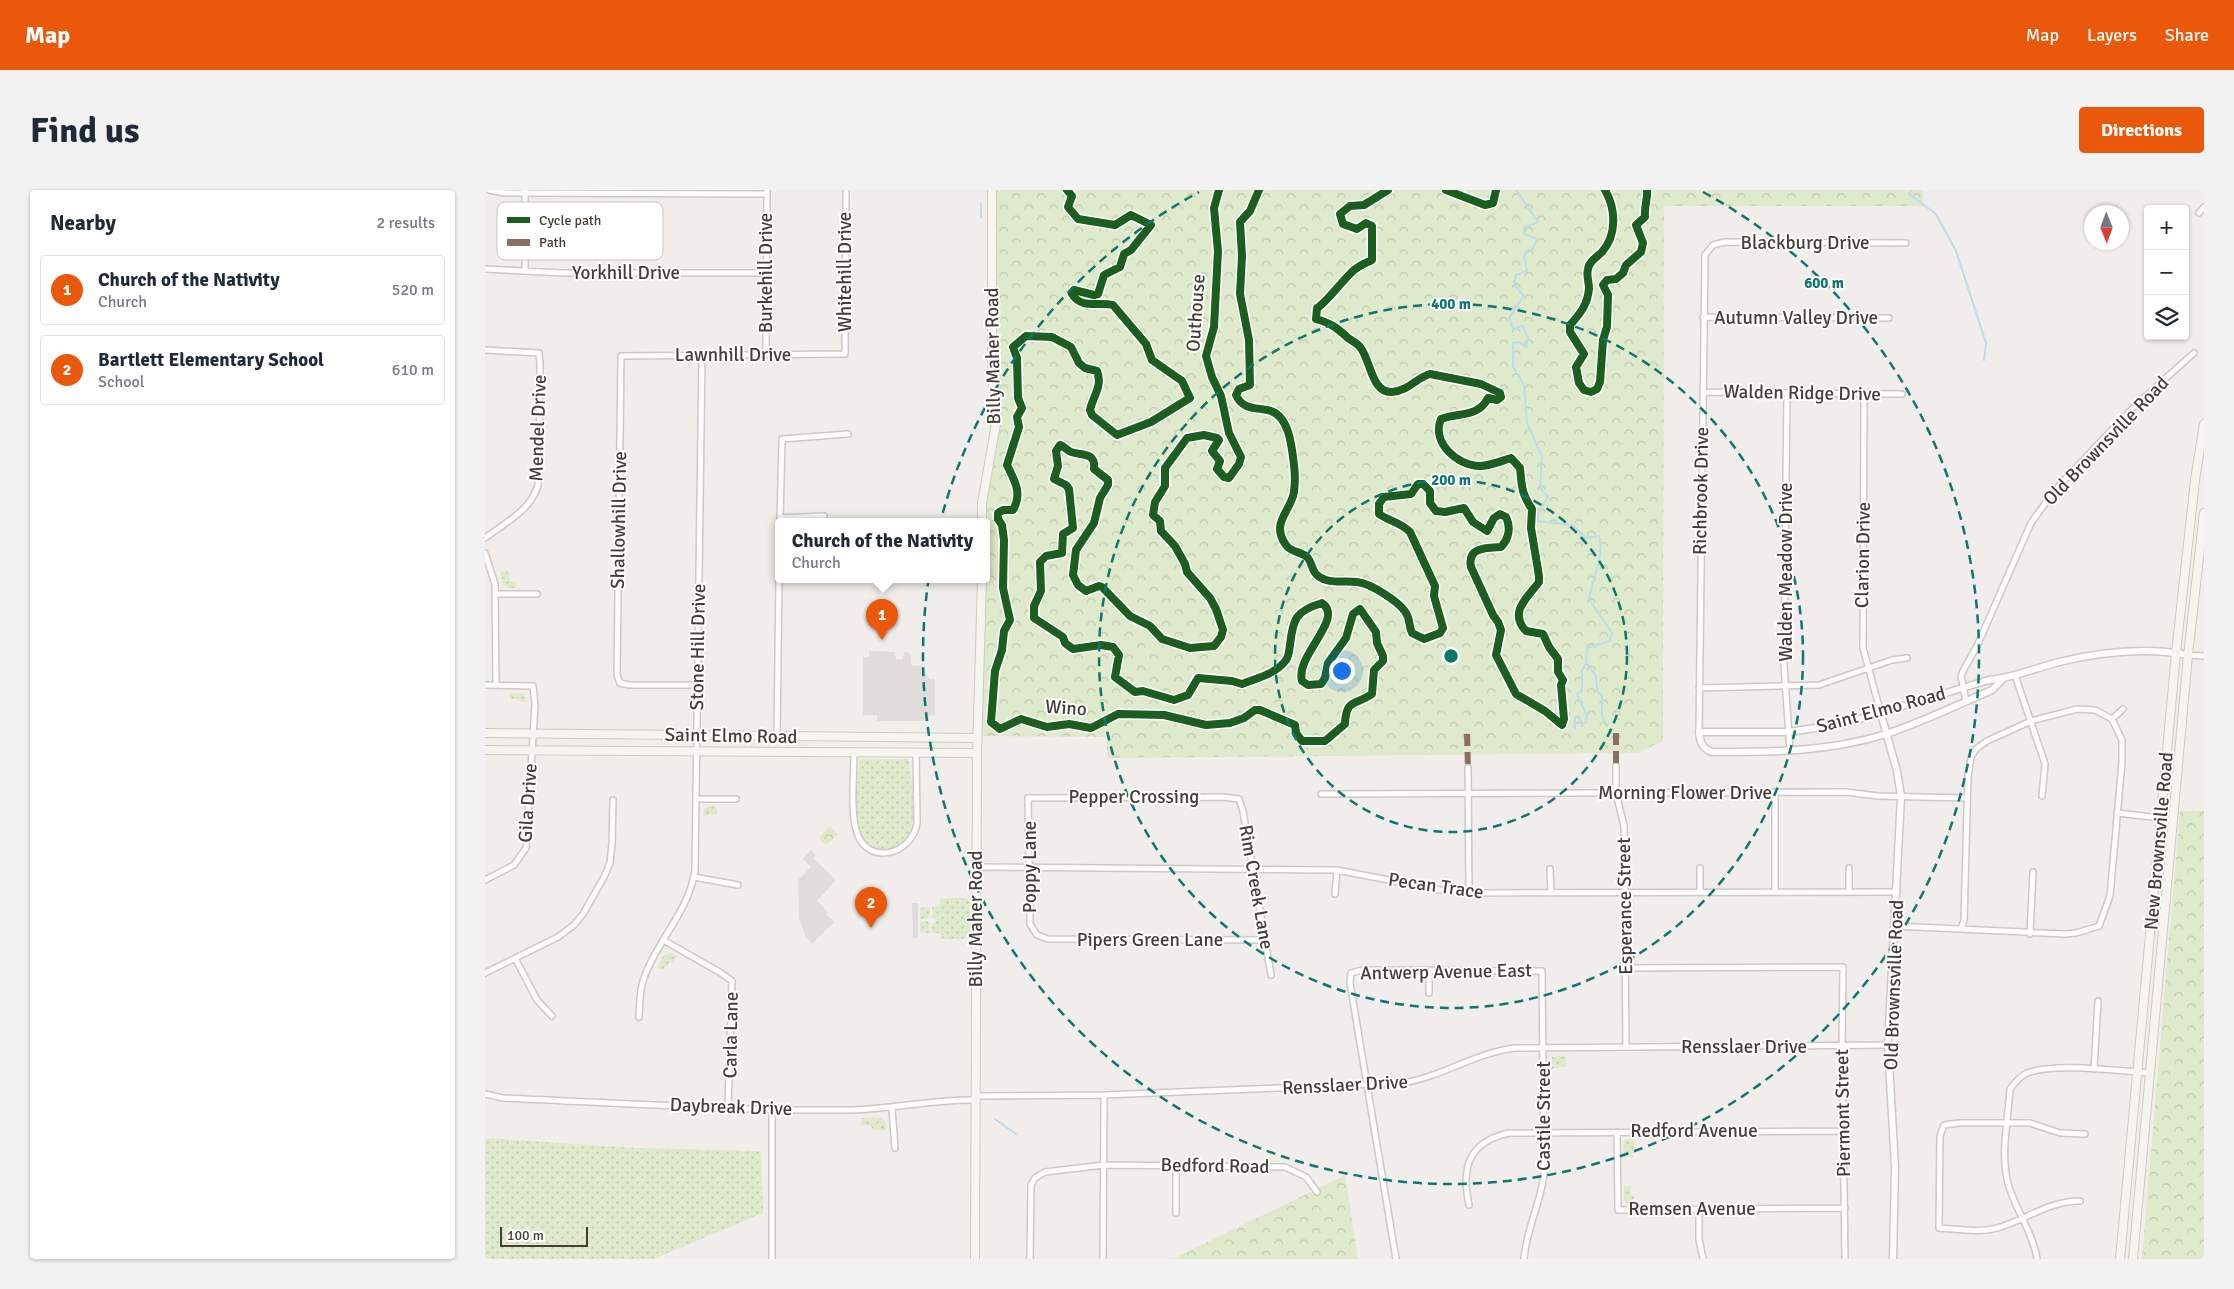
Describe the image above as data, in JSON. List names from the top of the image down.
{
  "streets": {
    "main road": ["Billy Maher Road", "Saint Elmo Road", "New Brownsville Road"],
    "street": [
      "Blackburg Drive",
      "Whitehill Drive",
      "Yorkhill Drive",
      "Burkehill Drive",
      "Autumn Valley Drive",
      "Lawnhill Drive",
      "Walden Ridge Drive",
      "Mendel Drive",
      "Old Brownsville Road",
      "Richbrook Drive",
      "Shallowhill Drive",
      "Clarion Drive",
      "Walden Meadow Drive",
      "Stone Hill Drive",
      "Morning Flower Drive",
      "Pepper Crossing",
      "Gila Drive",
      "Poppy Lane",
      "Pecan Trace",
      "Rim Creek Lane",
      "Esperance Street",
      "Pipers Green Lane",
      "Antwerp Avenue East",
      "Carla Lane",
      "Rensslaer Drive",
      "Daybreak Drive",
      "Piermont Street",
      "Castile Street",
      "Redford Avenue",
      "Bedford Road",
      "Remsen Avenue"
    ],
    "cycle path": ["Outhouse"]
  },
  "crossings": [
    ["Blackburg Drive", "Richbrook Drive"],
    ["Whitehill Drive", "Lawnhill Drive"],
    ["Yorkhill Drive", "Burkehill Drive"],
    ["Burkehill Drive", "Lawnhill Drive"],
    ["Autumn Valley Drive", "Richbrook Drive"],
    ["Lawnhill Drive", "Shallowhill Drive"],
    ["Lawnhill Drive", "Stone Hill Drive"],
    ["Billy Maher Road", "Saint Elmo Road"],
    ["Billy Maher Road", "Pecan Trace"],
    ["Billy Maher Road", "Rensslaer Drive"],
    ["Billy Maher Road", "Daybreak Drive"],
    ["Walden Ridge Drive", "Richbrook Drive"],
    ["Walden Ridge Drive", "Clarion Drive"],
    ["Walden Ridge Drive", "Walden Meadow Drive"],
    ["Old Brownsville Road", "Clarion Drive"],
    ["Old Brownsville Road", "Saint Elmo Road"],
    ["Old Brownsville Road", "Morning Flower Drive"],
    ["Old Brownsville Road", "Pecan Trace"],
    ["Old Brownsville Road", "Rensslaer Drive"],
    ["Richbrook Drive", "Saint Elmo Road"],
    ["Shallowhill Drive", "Stone Hill Drive"],
    ["Clarion Drive", "Saint Elmo Road"],
    ["Walden Meadow Drive", "Saint Elmo Road"],
    ["Stone Hill Drive", "Saint Elmo Road"],
    ["Stone Hill Drive", "Carla Lane"],
    ["Saint Elmo Road", "Gila Drive"],
    ["Saint Elmo Road", "New Brownsville Road"],
    ["Morning Flower Drive", "Esperance Street"],
    ["Pepper Crossing", "Poppy Lane"],
    ["Pepper Crossing", "Rim Creek Lane"],
    ["Poppy Lane", "Pecan Trace"],
    ["Poppy Lane", "Pipers Green Lane"],
    ["Pecan Trace", "Rim Creek Lane"],
    ["Pecan Trace", "Esperance Street"],
    ["Rim Creek Lane", "Pipers Green Lane"],
    ["Esperance Street", "Rensslaer Drive"],
    ["Esperance Street", "Piermont Street"],
    ["Antwerp Avenue East", "Rensslaer Drive"],
    ["Antwerp Avenue East", "Castile Street"],
    ["Carla Lane", "Daybreak Drive"],
    ["Rensslaer Drive", "Daybreak Drive"],
    ["Rensslaer Drive", "Piermont Street"],
    ["Rensslaer Drive", "Castile Street"],
    ["Piermont Street", "Redford Avenue"],
    ["Piermont Street", "Remsen Avenue"],
    ["Castile Street", "Redford Avenue"],
    ["Redford Avenue", "Remsen Avenue"]
  ],
  "legend": ["Cycle path", "Path"],
  "scale_bar": "100 m",
  "north": "bottom",
  "page": {
    "header": "Map",
    "nav": ["Map", "Layers", "Share"],
    "buttons": "Directions",
    "title": "Find us",
    "heading": ["Nearby", "2 results"],
    "map_buttons": ["+", "−"],
    "list": [
      {
        "mark": "1",
        "name": "Church of the Nativity",
        "note": "Church",
        "value": "520 m"
      },
      {
        "mark": "2",
        "name": "Bartlett Elementary School",
        "note": "School",
        "value": "610 m"
      }
    ],
    "popup": ["Church of the Nativity", "Church"],
    "pins": ["1", "2"],
    "scale": "100 m"
  },
  "rings": ["600 m", "400 m", "200 m"]
}
